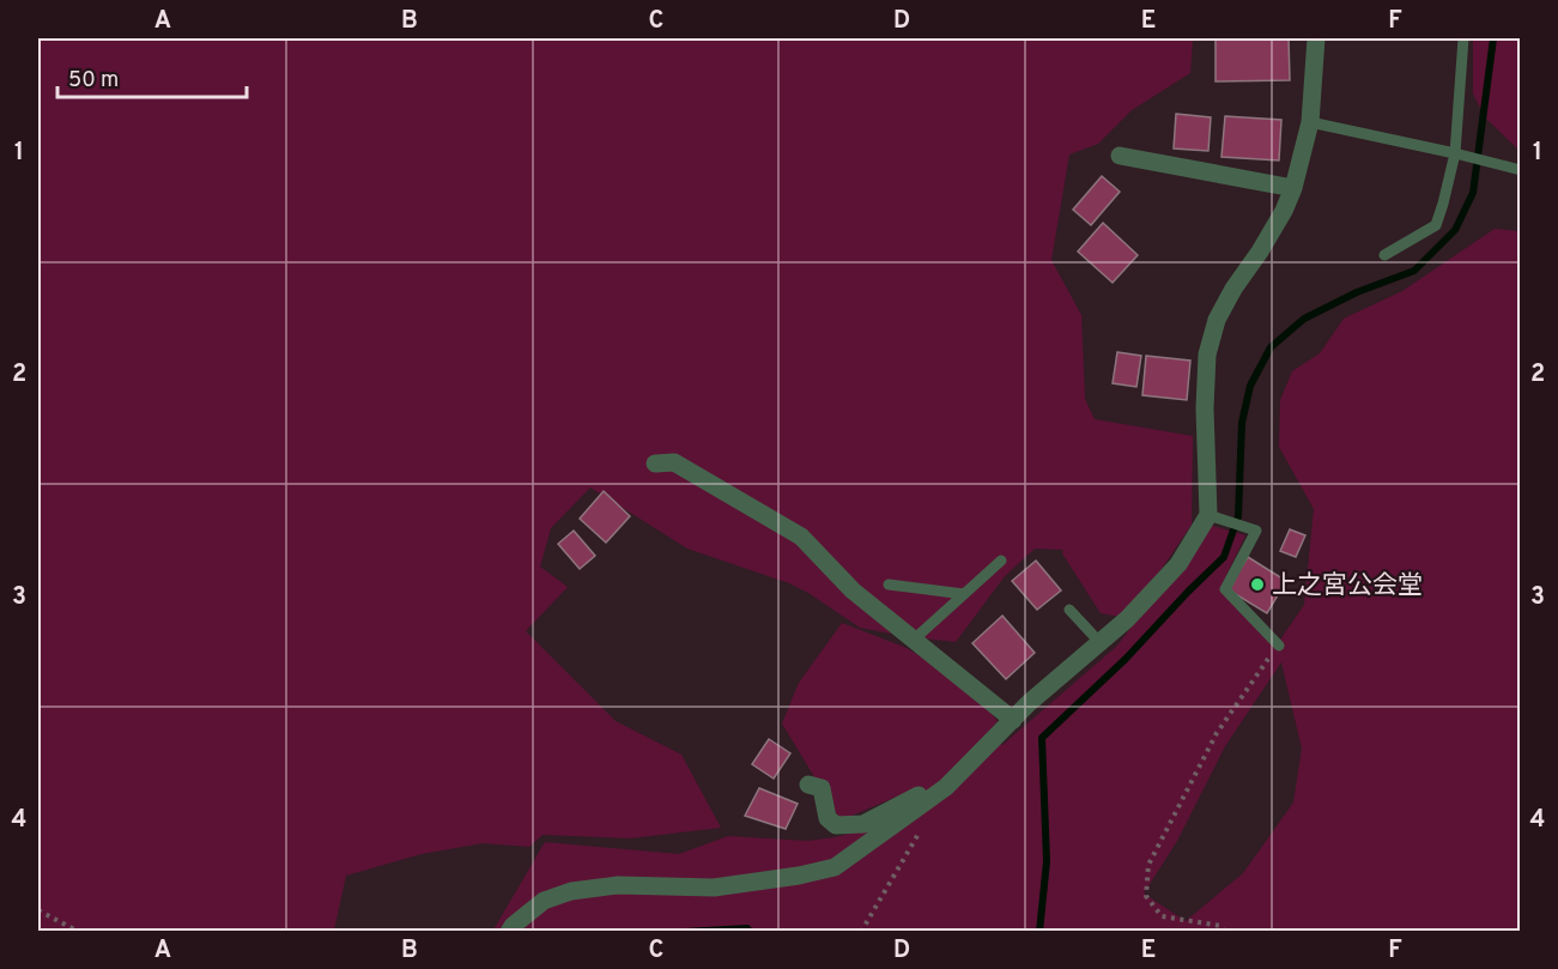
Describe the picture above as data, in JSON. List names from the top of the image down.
{
  "places": ["上之宮公会堂"],
  "scale_bar": "50 m",
  "grid": {
    "columns": [
      "A",
      "B",
      "C",
      "D",
      "E",
      "F"
    ],
    "rows": [
      "1",
      "2",
      "3",
      "4"
    ]
  }
}
